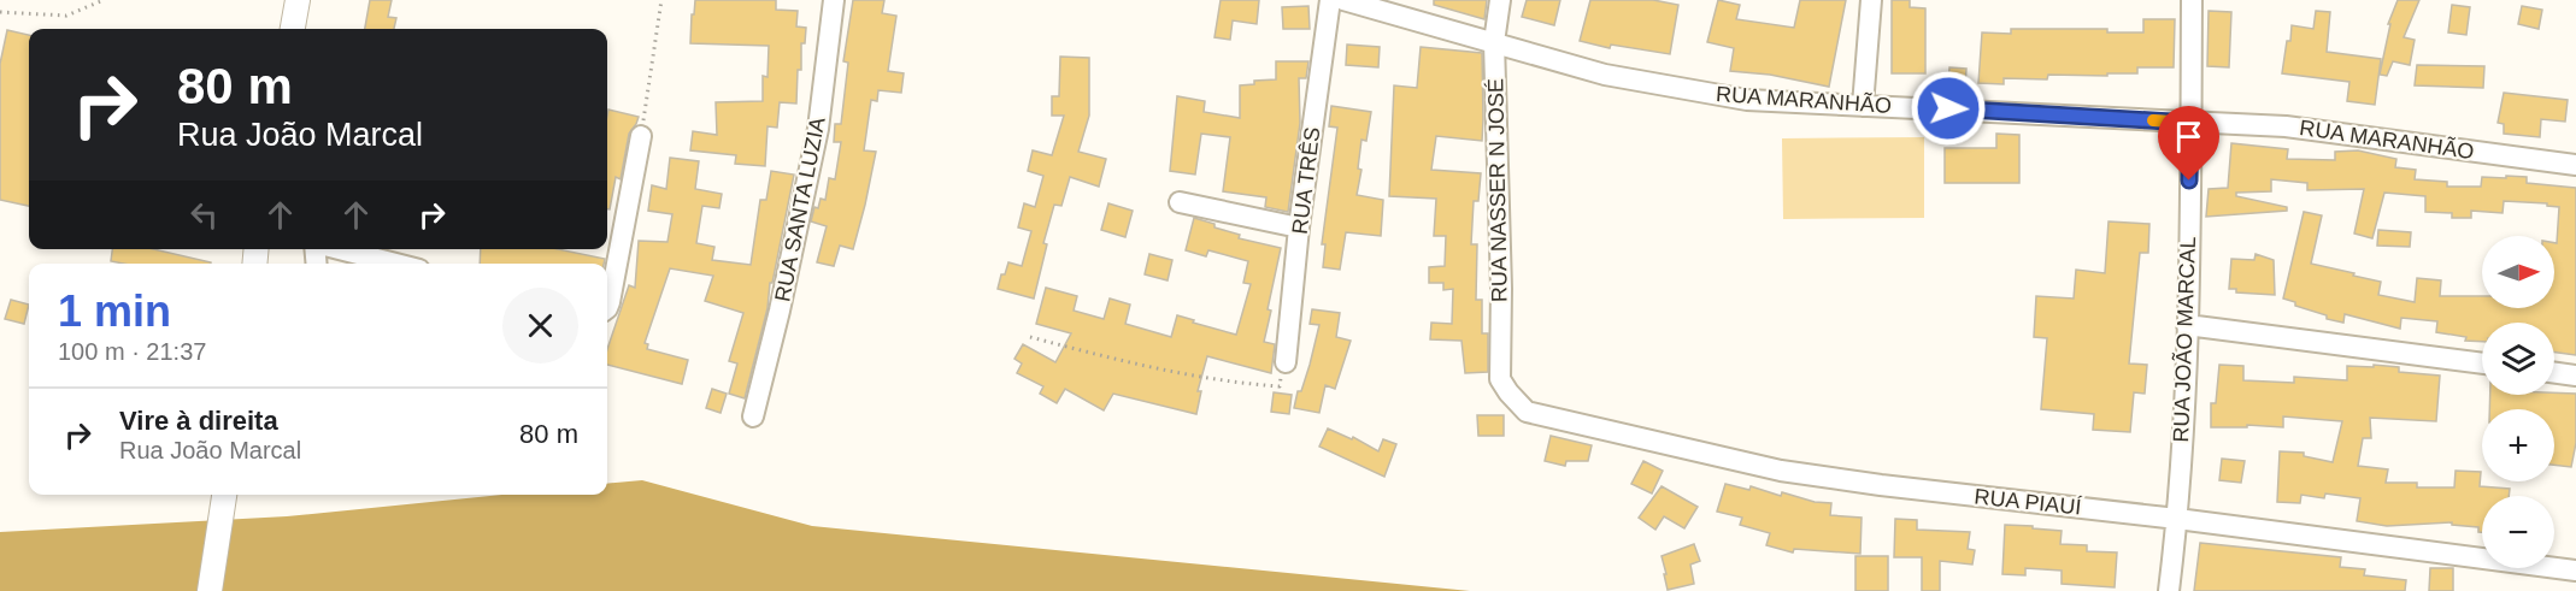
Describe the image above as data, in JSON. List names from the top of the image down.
{
  "streets": {
    "street": [
      "RUA MARANHÃO",
      "RUA TRÊS",
      "RUA NASSER N JOSÉ",
      "RUA SANTA LUZIA",
      "RUA JOÃO MARCAL",
      "RUA PIAUÍ"
    ]
  },
  "crossings": [
    ["RUA MARANHÃO", "RUA NASSER N JOSÉ"],
    ["RUA MARANHÃO", "RUA JOÃO MARCAL"],
    ["RUA NASSER N JOSÉ", "RUA PIAUÍ"],
    ["RUA JOÃO MARCAL", "RUA PIAUÍ"]
  ],
  "north": "right",
  "page": {
    "turn": ["80 m", "Rua João Marcal"],
    "map_buttons": ["+", "−"],
    "heading": ["1 min", "100 m · 21:37"],
    "list": [
      {
        "name": "Vire à direita",
        "note": "Rua João Marcal",
        "value": "80 m"
      }
    ]
  }
}
